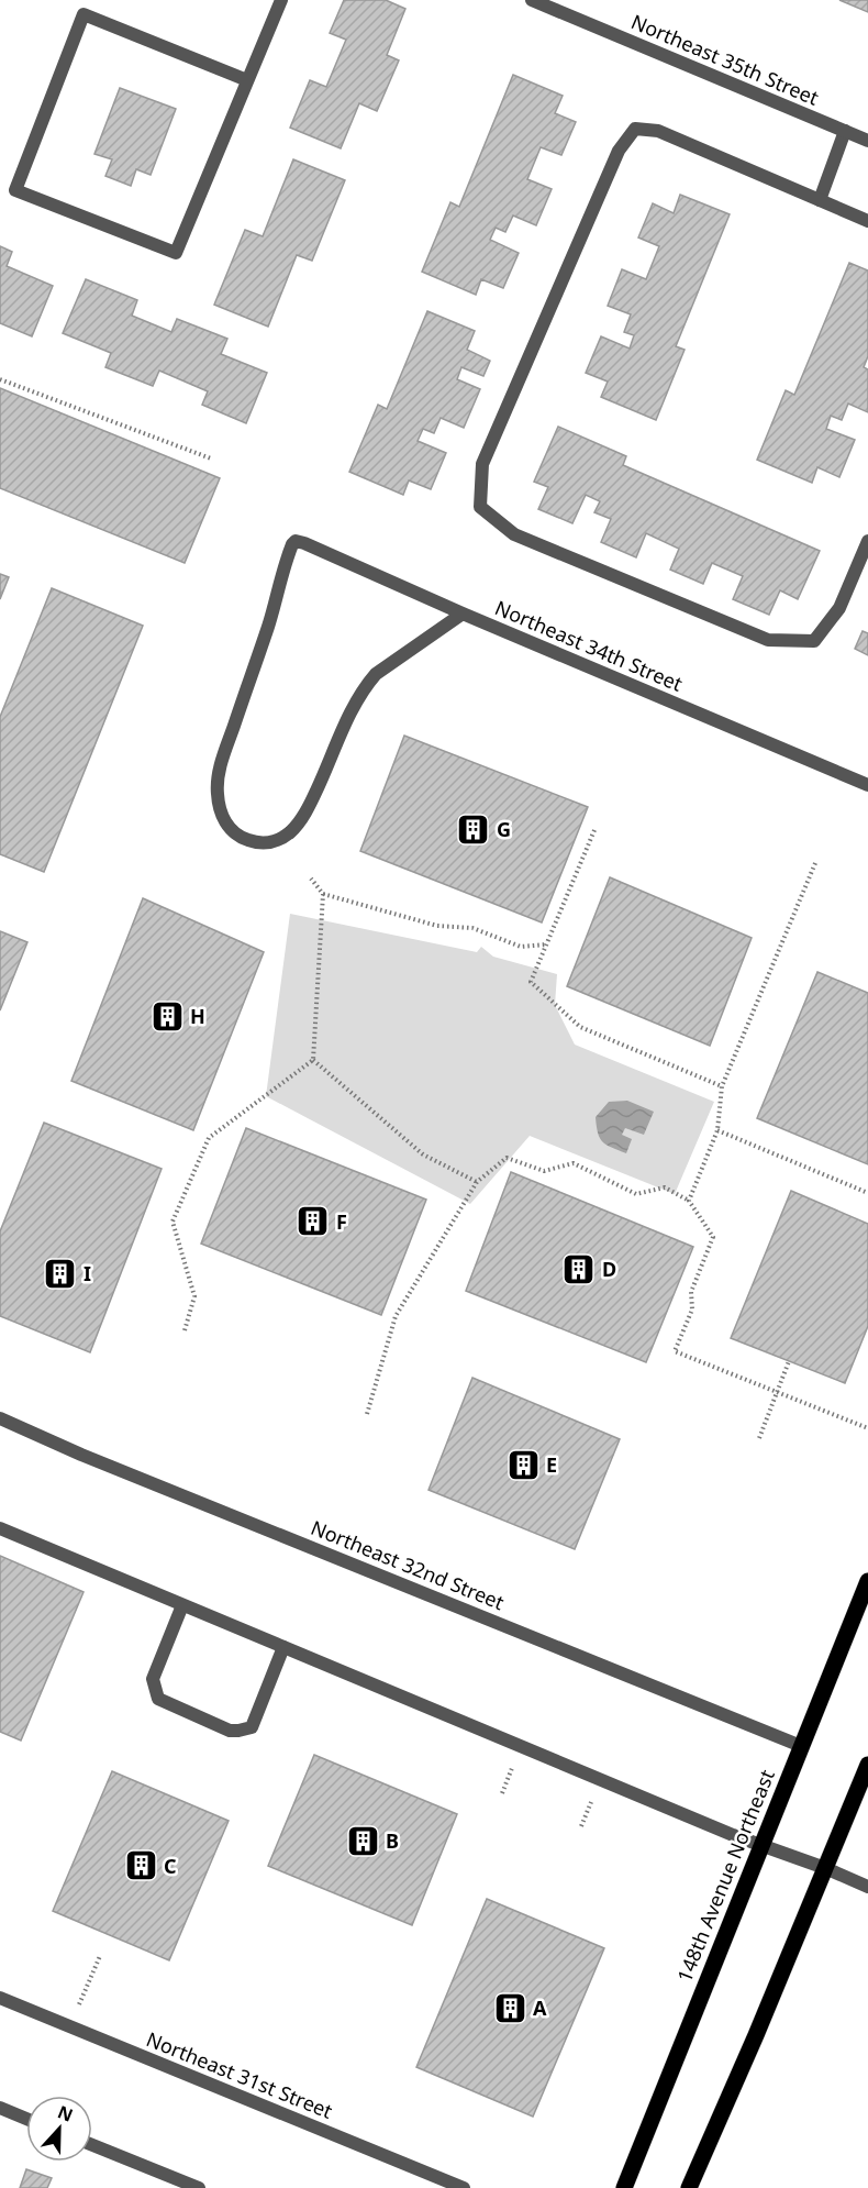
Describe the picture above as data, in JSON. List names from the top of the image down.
{
  "streets": {
    "main road": ["148th Avenue Northeast"],
    "street": [
      "Northeast 35th Street",
      "Northeast 34th Street",
      "Northeast 32nd Street",
      "Northeast 31st Street"
    ]
  },
  "crossings": [
    ["Northeast 32nd Street", "148th Avenue Northeast"]
  ],
  "places": {
    "building": [
      "G",
      "H",
      "F",
      "D",
      "I",
      "E",
      "B",
      "C",
      "A"
    ]
  },
  "north": "top"
}
